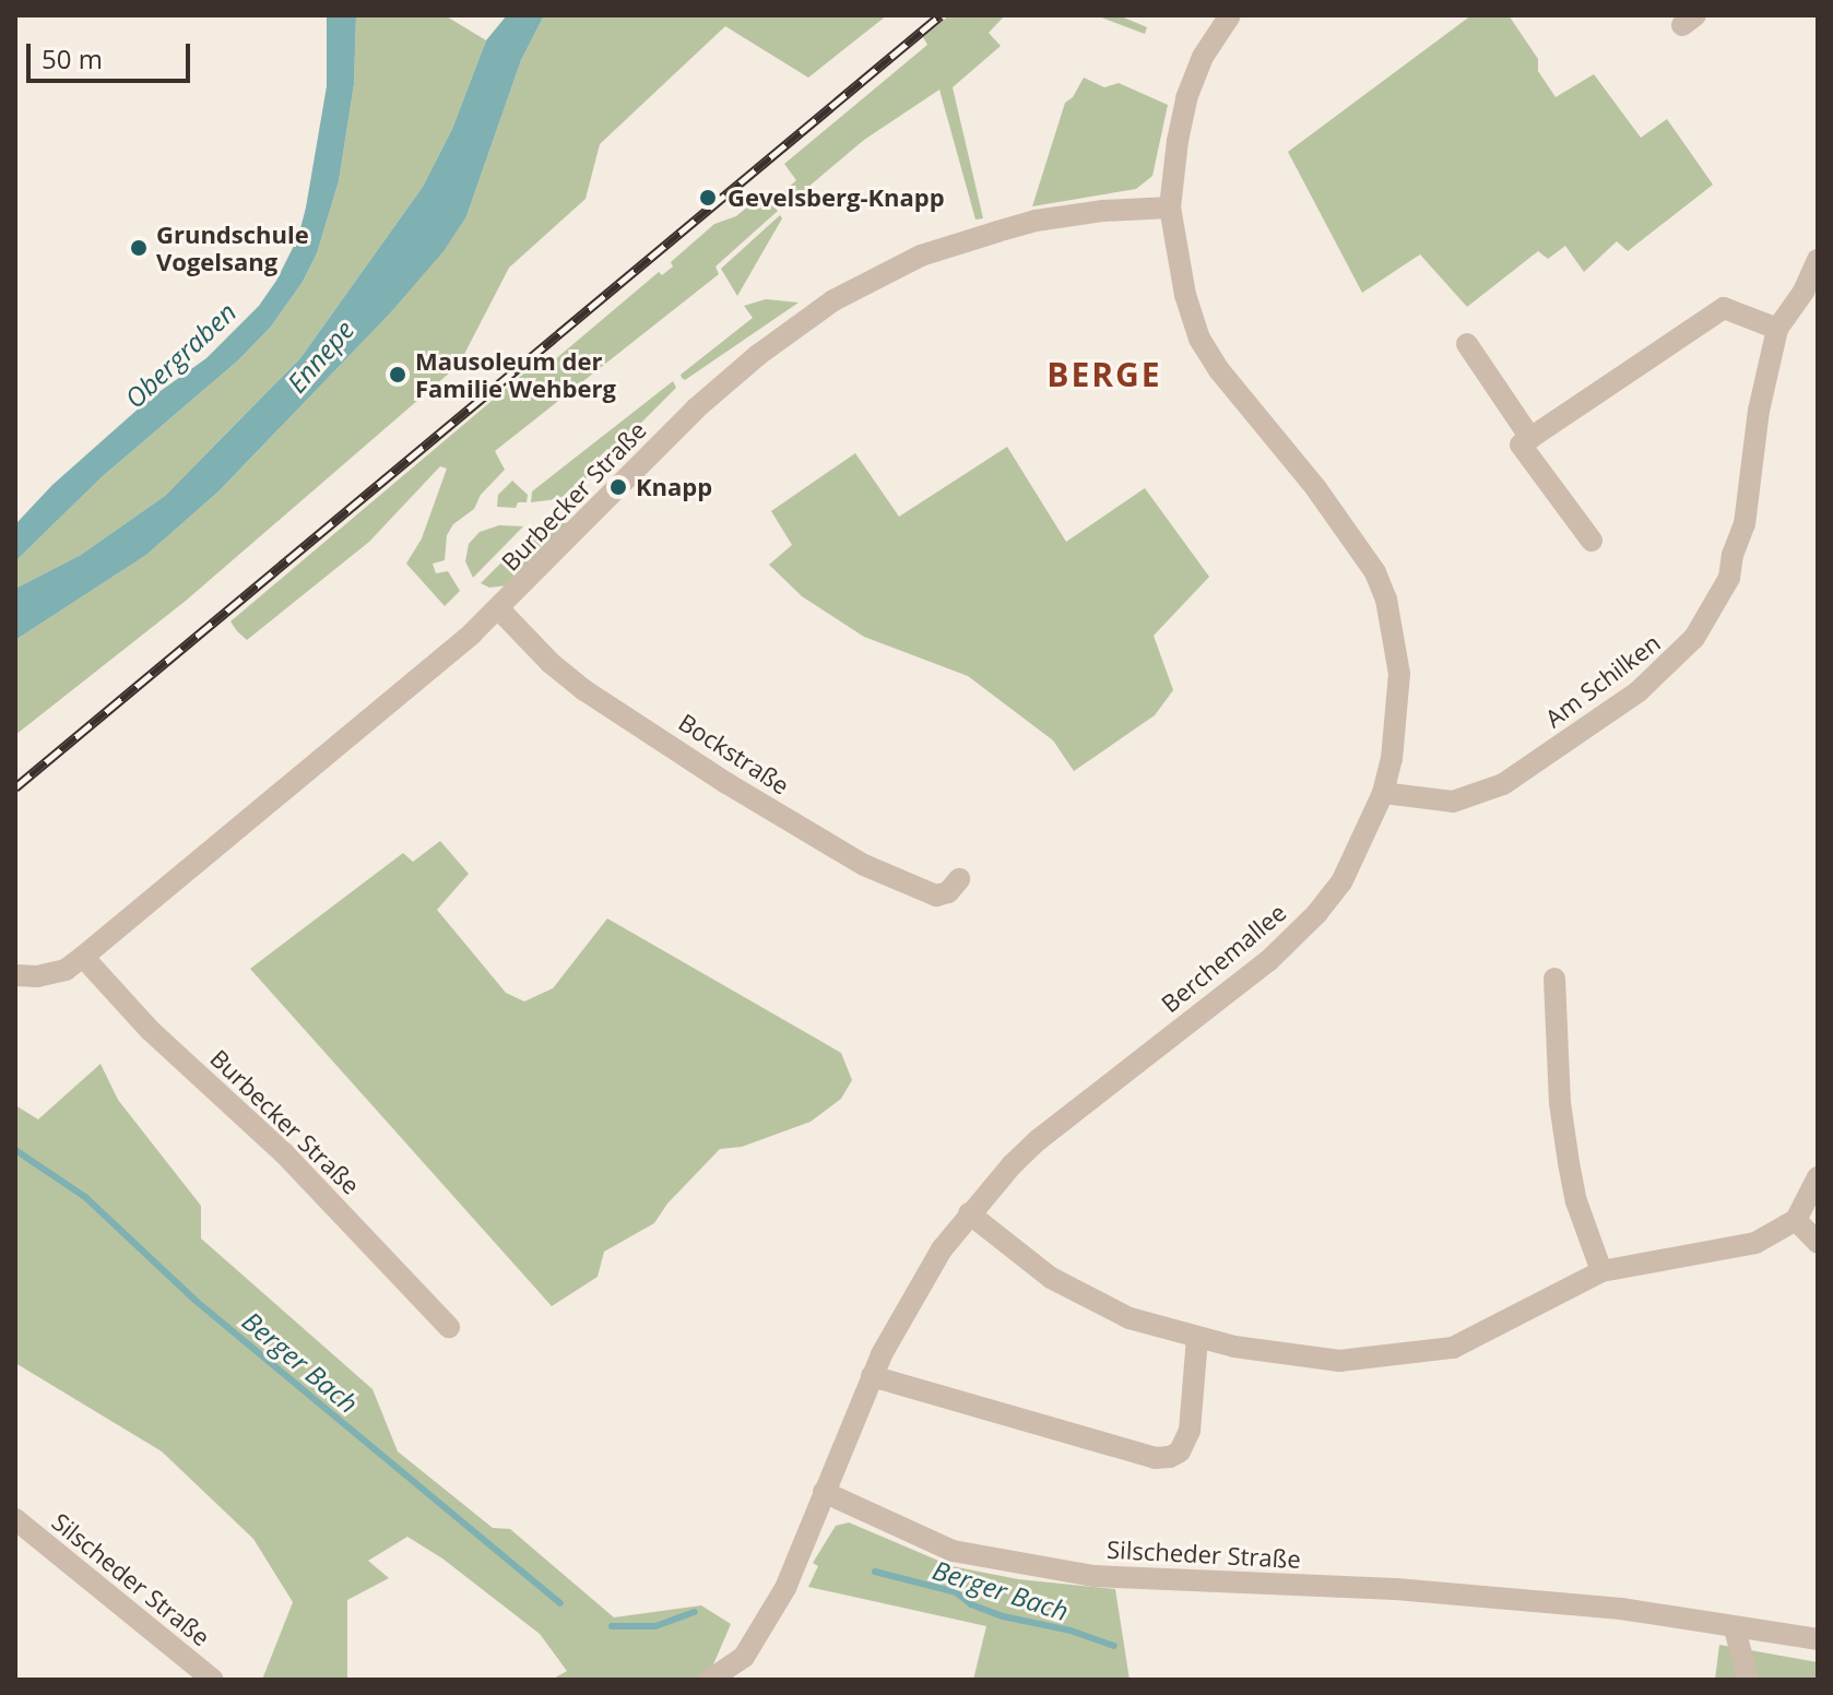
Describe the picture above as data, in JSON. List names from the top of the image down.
{
  "streets": {
    "street": [
      "Burbecker Straße",
      "Am Schilken",
      "Bockstraße",
      "Berchemallee",
      "Silscheder Straße"
    ]
  },
  "crossings": [
    ["Burbecker Straße", "Bockstraße"],
    ["Burbecker Straße", "Berchemallee"],
    ["Am Schilken", "Berchemallee"],
    ["Berchemallee", "Silscheder Straße"]
  ],
  "districts": ["BERGE"],
  "water": ["Obergraben", "Ennepe", "Berger Bach"],
  "places": [
    "Gevelsberg-Knapp",
    "Grundschule Vogelsang",
    "Mausoleum der Familie Wehberg",
    "Knapp"
  ],
  "scale_bar": "50 m"
}
